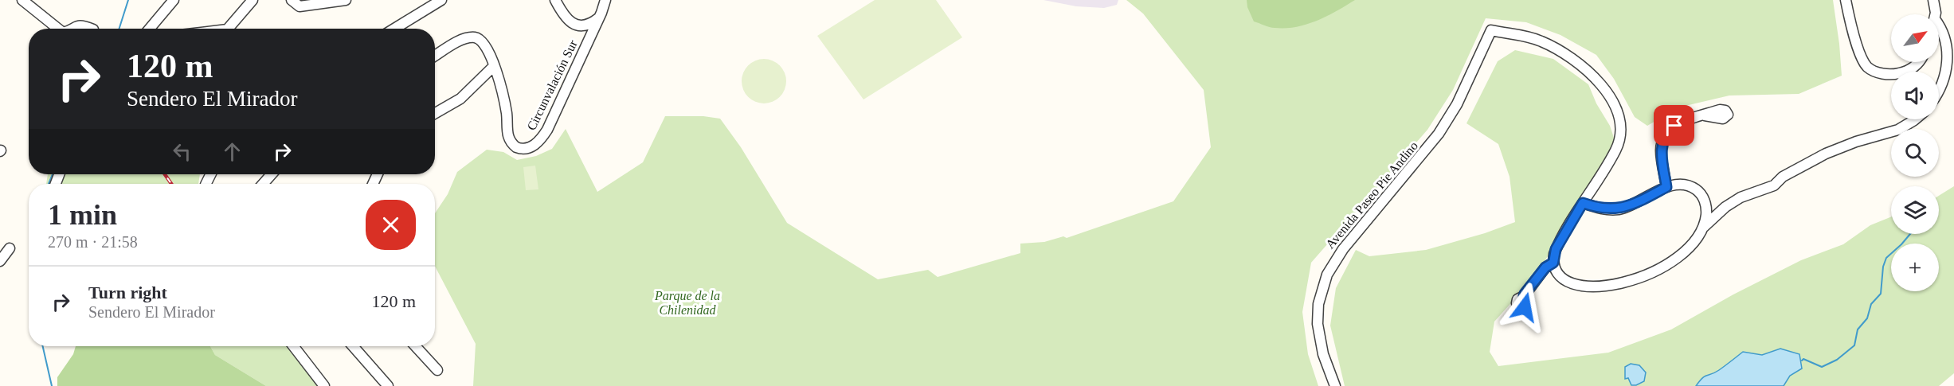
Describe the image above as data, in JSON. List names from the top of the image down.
{
  "streets": {
    "street": ["Circunvalación Sur", "Avenida Paseo Pie Andino"]
  },
  "parks": ["Parque de la Chilenidad"],
  "north": "top right",
  "page": {
    "map_buttons": "+",
    "turn": ["120 m", "Sendero El Mirador"],
    "heading": ["1 min", "270 m · 21:58"],
    "list": [
      {
        "name": "Turn right",
        "note": "Sendero El Mirador",
        "value": "120 m"
      }
    ]
  }
}
